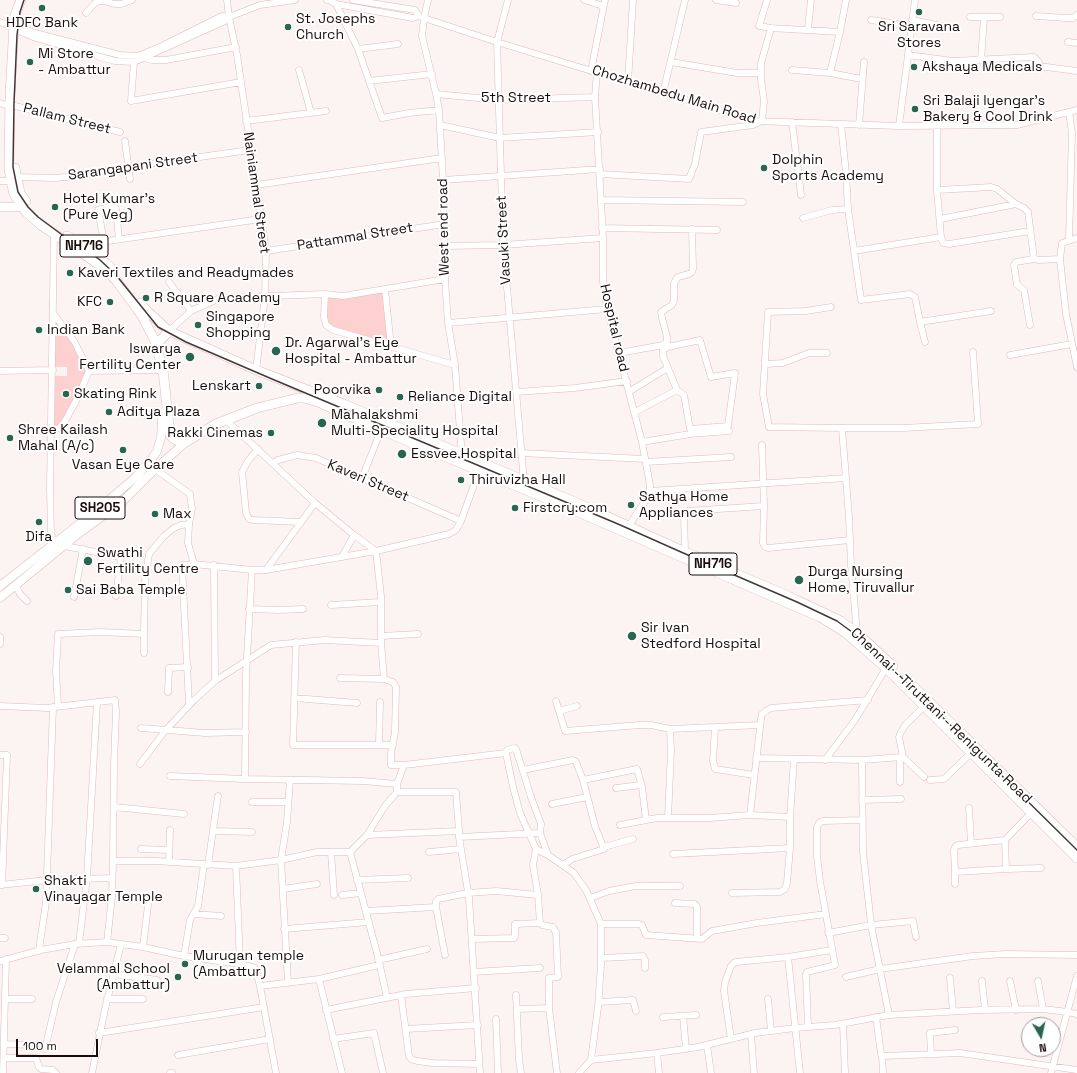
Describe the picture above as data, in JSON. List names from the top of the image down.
{
  "streets": {
    "highway": ["NH716", "Chennai - Tiruttani - Renigunta Road"],
    "main road": ["SH205"],
    "street": [
      "Chozhambedu Main Road",
      "5th Street",
      "Pallam Street",
      "Sarangapani Street",
      "Nainiammal Street",
      "West end road",
      "Pattammal Street",
      "Vasuki Street",
      "Hospital road",
      "Kaveri Street"
    ]
  },
  "crossings": [
    ["Chozhambedu Main Road", "West end road"],
    ["Chozhambedu Main Road", "Vasuki Street"],
    ["Chozhambedu Main Road", "Hospital road"],
    ["5th Street", "West end road"],
    ["5th Street", "Vasuki Street"],
    ["5th Street", "Hospital road"],
    ["Pallam Street", "Chennai - Tiruttani - Renigunta Road"],
    ["Sarangapani Street", "Nainiammal Street"],
    ["Sarangapani Street", "Chennai - Tiruttani - Renigunta Road"],
    ["Nainiammal Street", "Pattammal Street"],
    ["Nainiammal Street", "Chennai - Tiruttani - Renigunta Road"],
    ["West end road", "Pattammal Street"],
    ["West end road", "Chennai - Tiruttani - Renigunta Road"],
    ["Vasuki Street", "Chennai - Tiruttani - Renigunta Road"],
    ["NH716", "SH205"],
    ["NH716", "Chennai - Tiruttani - Renigunta Road"]
  ],
  "places": [
    "HDFC Bank",
    "Sri Saravana Stores",
    "St. Josephs Church",
    "Mi Store - Ambattur",
    "Akshaya Medicals",
    "Sri Balaji Iyengar's Bakery & Cool Drink",
    "Dolphin Sports Academy",
    "Hotel Kumar's (Pure Veg)",
    "Kaveri Textiles and Readymades",
    "R Square Academy",
    "KFC",
    "Singapore Shopping",
    "Indian Bank",
    "Dr. Agarwal's Eye Hospital - Ambattur",
    "Iswarya Fertility Center",
    "Lenskart",
    "Poorvika",
    "Skating Rink",
    "Reliance Digital",
    "Aditya Plaza",
    "Mahalakshmi Multi-Speciality Hospital",
    "Rakki Cinemas",
    "Shree Kailash Mahal (A/c)",
    "Vasan Eye Care",
    "Essvee Hospital",
    "Thiruvizha Hall",
    "Sathya Home Appliances",
    "Firstcry.com",
    "Max",
    "Difa",
    "Swathi Fertility Centre",
    "Durga Nursing Home, Tiruvallur",
    "Sai Baba Temple",
    "Sir Ivan Stedford Hospital",
    "Shakti Vinayagar Temple",
    "Murugan temple (Ambattur)",
    "Velammal School (Ambattur)"
  ],
  "scale_bar": "100 m",
  "north": "bottom"
}
